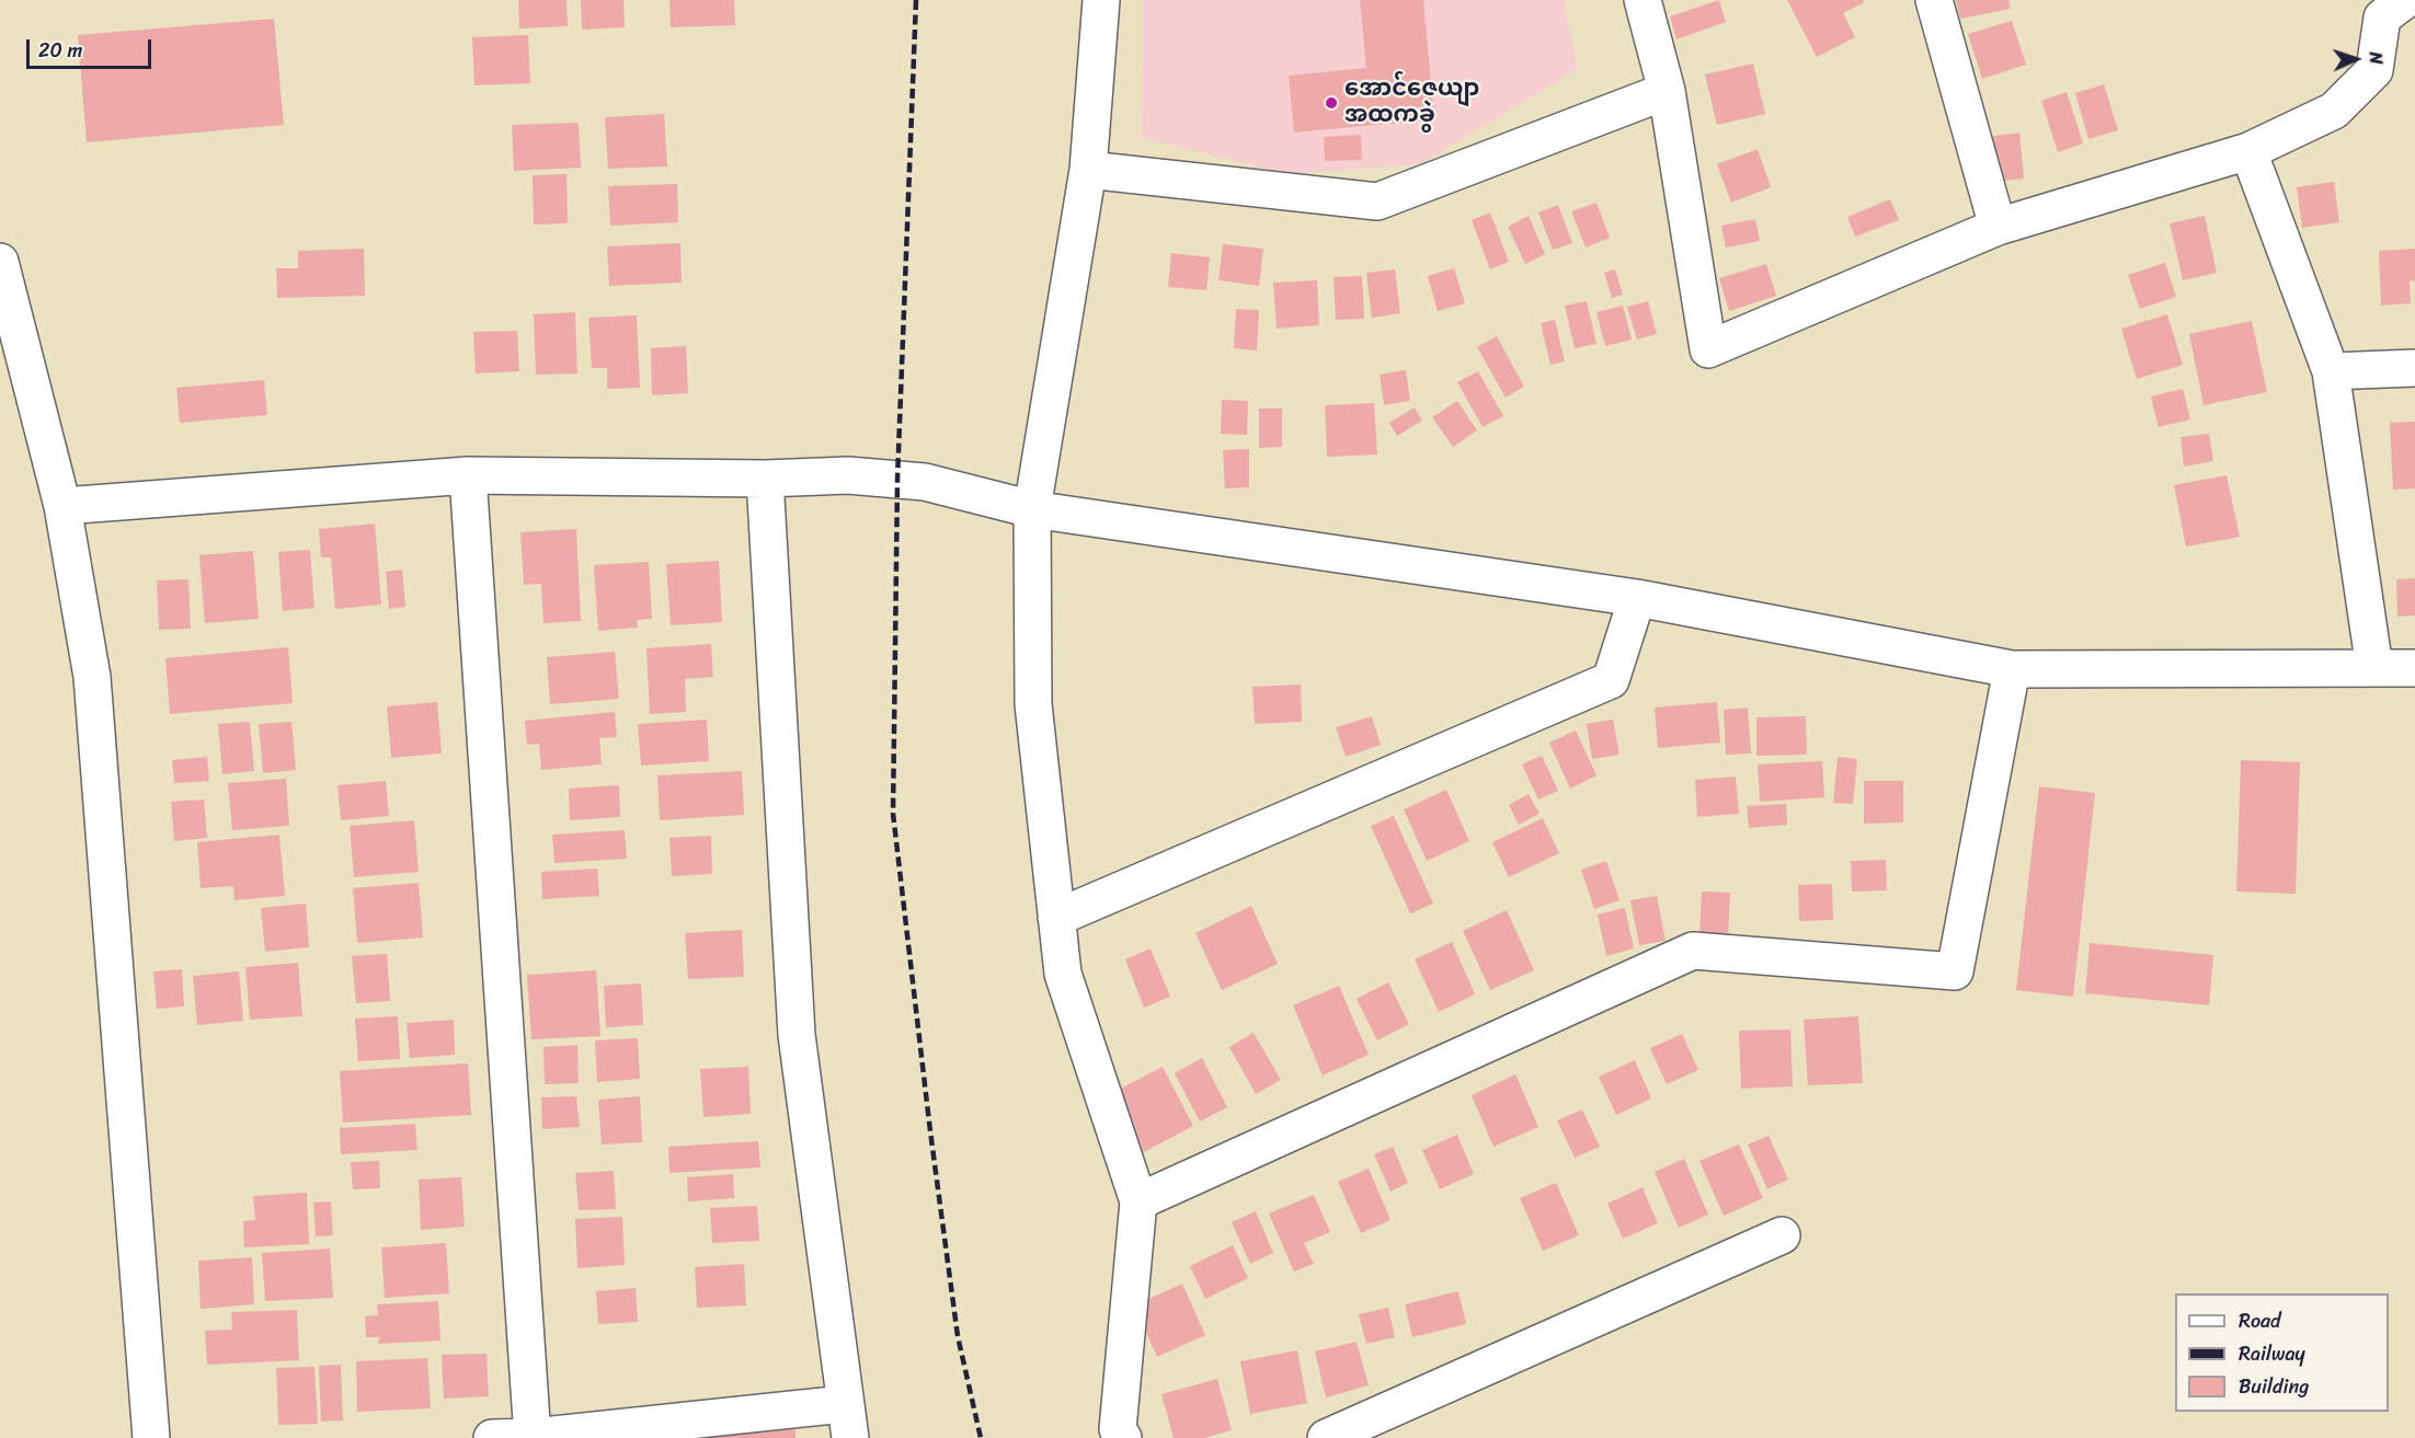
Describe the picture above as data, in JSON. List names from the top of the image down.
{
  "places": ["အောင်ဇေယျာ အထကခွဲ"],
  "legend": ["Road", "Railway", "Building"],
  "scale_bar": "20 m",
  "north": "right"
}
